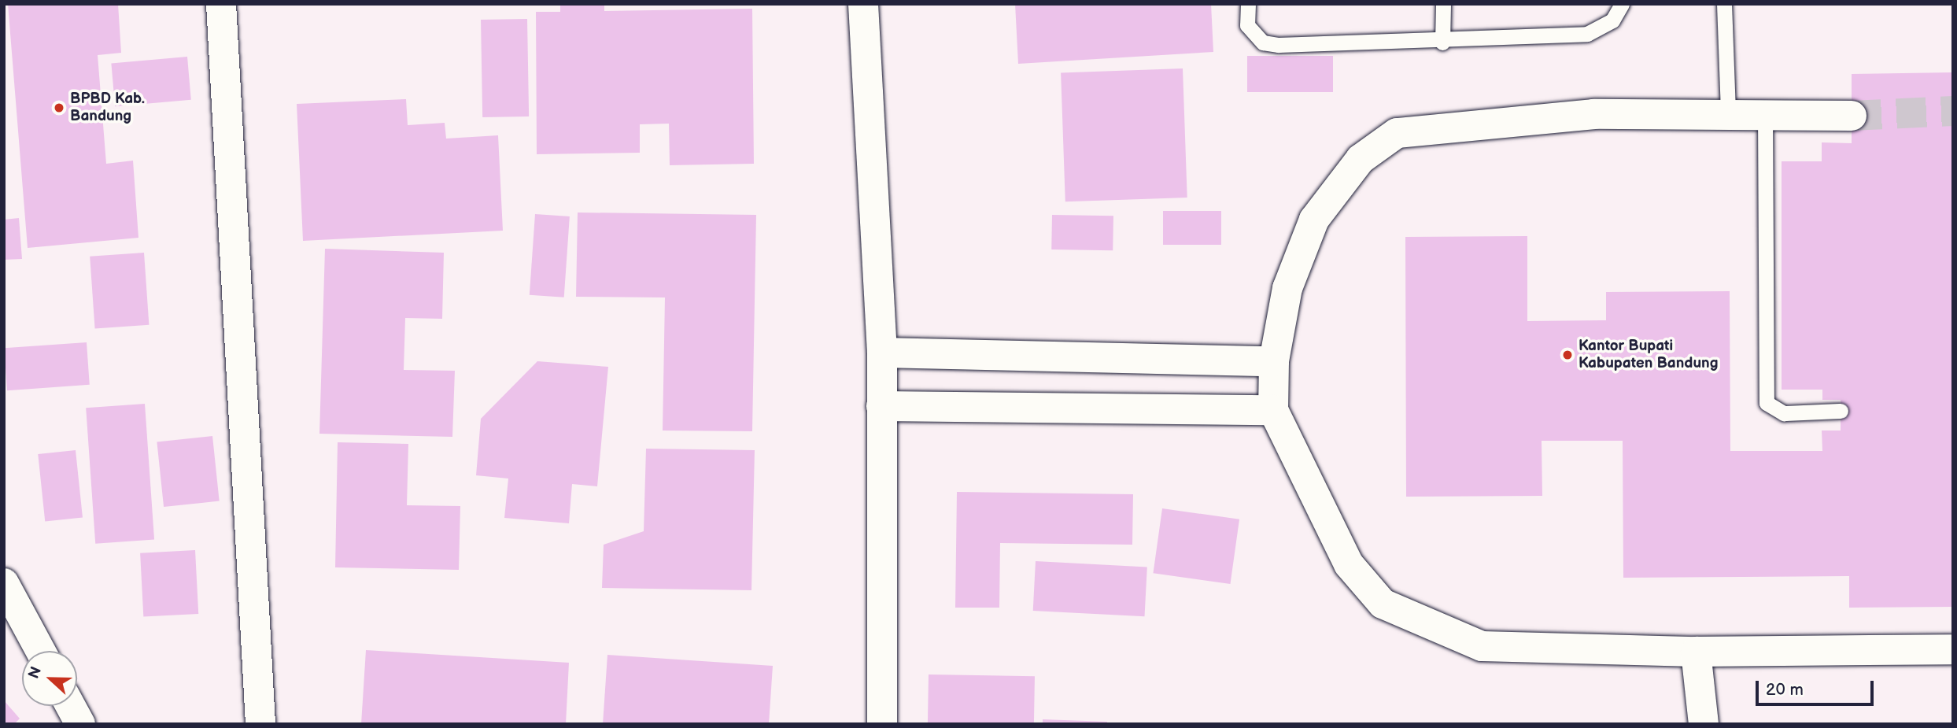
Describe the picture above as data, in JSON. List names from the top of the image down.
{
  "places": ["BPBD Kab. Bandung", "Kantor Bupati Kabupaten Bandung"],
  "scale_bar": "20 m",
  "north": "left"
}
